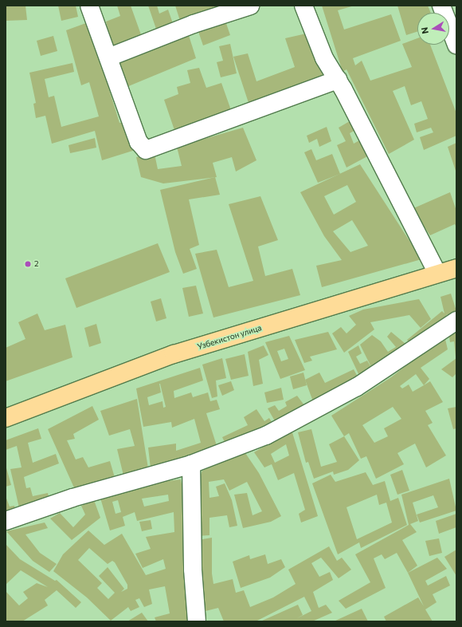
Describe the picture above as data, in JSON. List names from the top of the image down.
{
  "streets": {
    "main road": ["Узбекистон улица"]
  },
  "places": ["2"],
  "north": "left"
}
